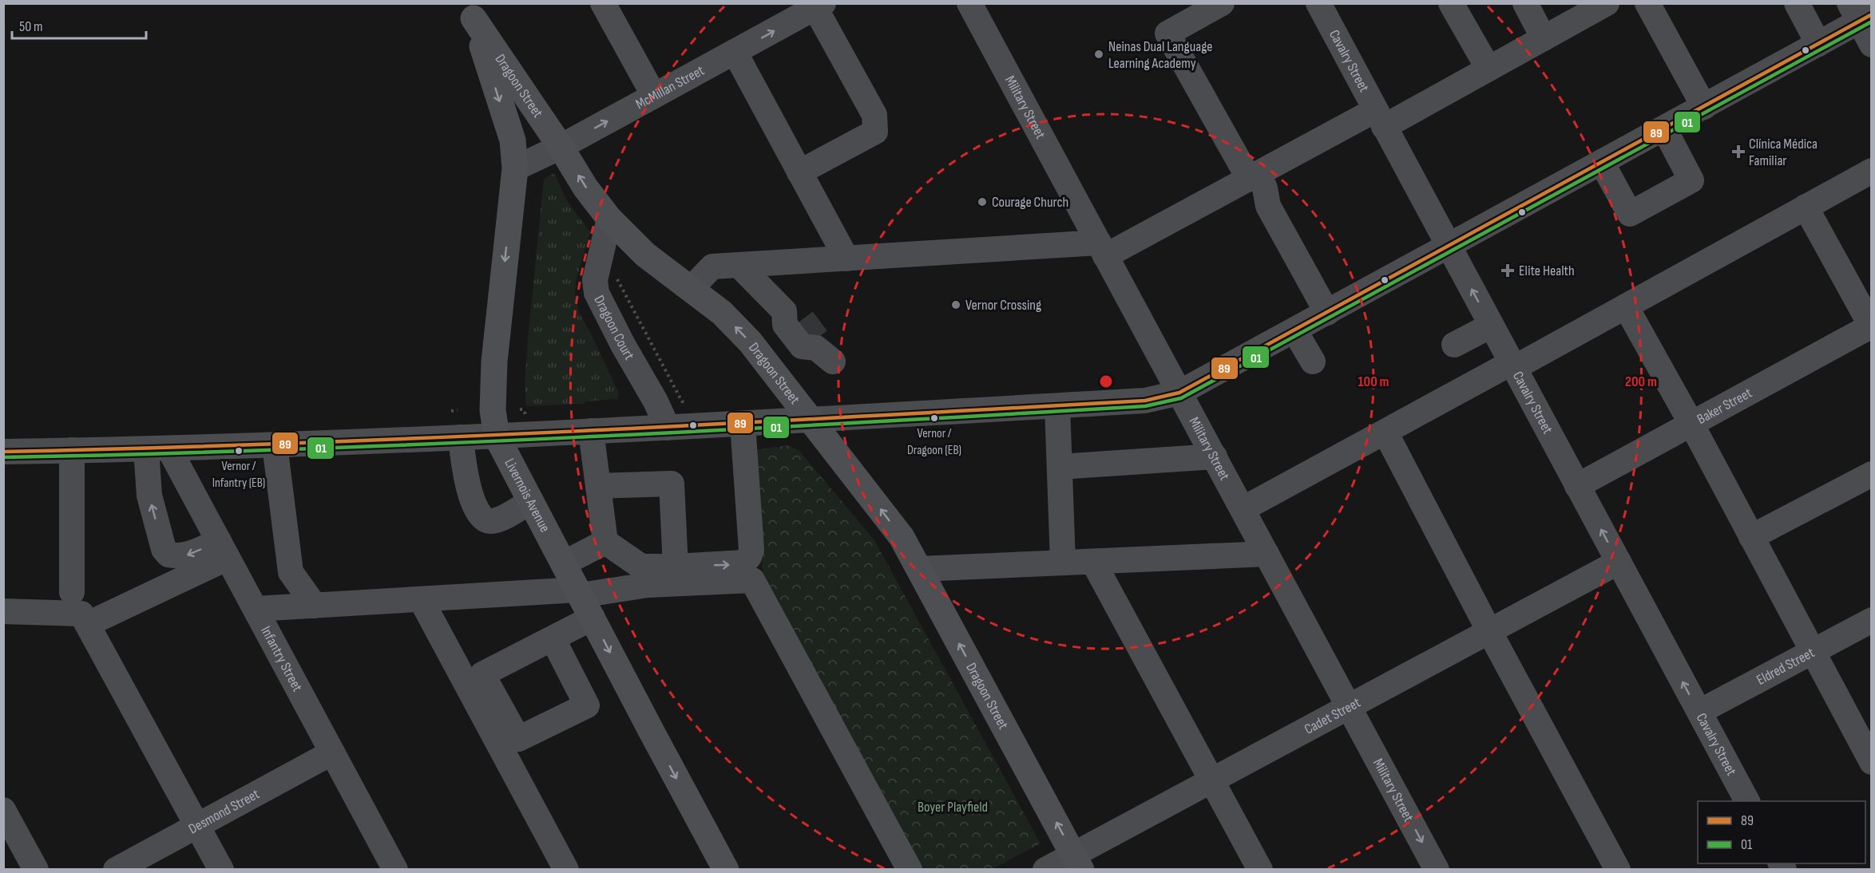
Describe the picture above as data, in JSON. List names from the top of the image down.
{
  "streets": {
    "main road": ["Dragoon Street", "Livernois Avenue"],
    "street": [
      "Cavalry Street",
      "McMillan Street",
      "Military Street",
      "Dragoon Court",
      "Baker Street",
      "Infantry Street",
      "Eldred Street",
      "Cadet Street",
      "Desmond Street"
    ]
  },
  "crossings": [
    ["Cavalry Street", "Baker Street"],
    ["Cavalry Street", "Eldred Street"],
    ["Cavalry Street", "Cadet Street"],
    ["Dragoon Street", "McMillan Street"],
    ["Dragoon Street", "Dragoon Court"],
    ["Dragoon Street", "Livernois Avenue"],
    ["Dragoon Street", "Cadet Street"],
    ["McMillan Street", "Livernois Avenue"],
    ["Military Street", "Cadet Street"],
    ["Infantry Street", "Desmond Street"]
  ],
  "one_way": ["Dragoon Street", "Livernois Avenue"],
  "parks": ["Boyer Playfield"],
  "places": {
    "other": [
      "Neinas Dual Language Learning Academy",
      "Courage Church",
      "Vernor Crossing",
      "Vernor / Dragoon (EB)",
      "Vernor / Infantry (EB)"
    ],
    "health": ["Clínica Médica Familiar", "Elite Health"]
  },
  "lines": ["transit line 89", "transit line 01"],
  "legend": ["89", "01"],
  "scale_bar": "50 m",
  "rings": ["100 m", "200 m"]
}
